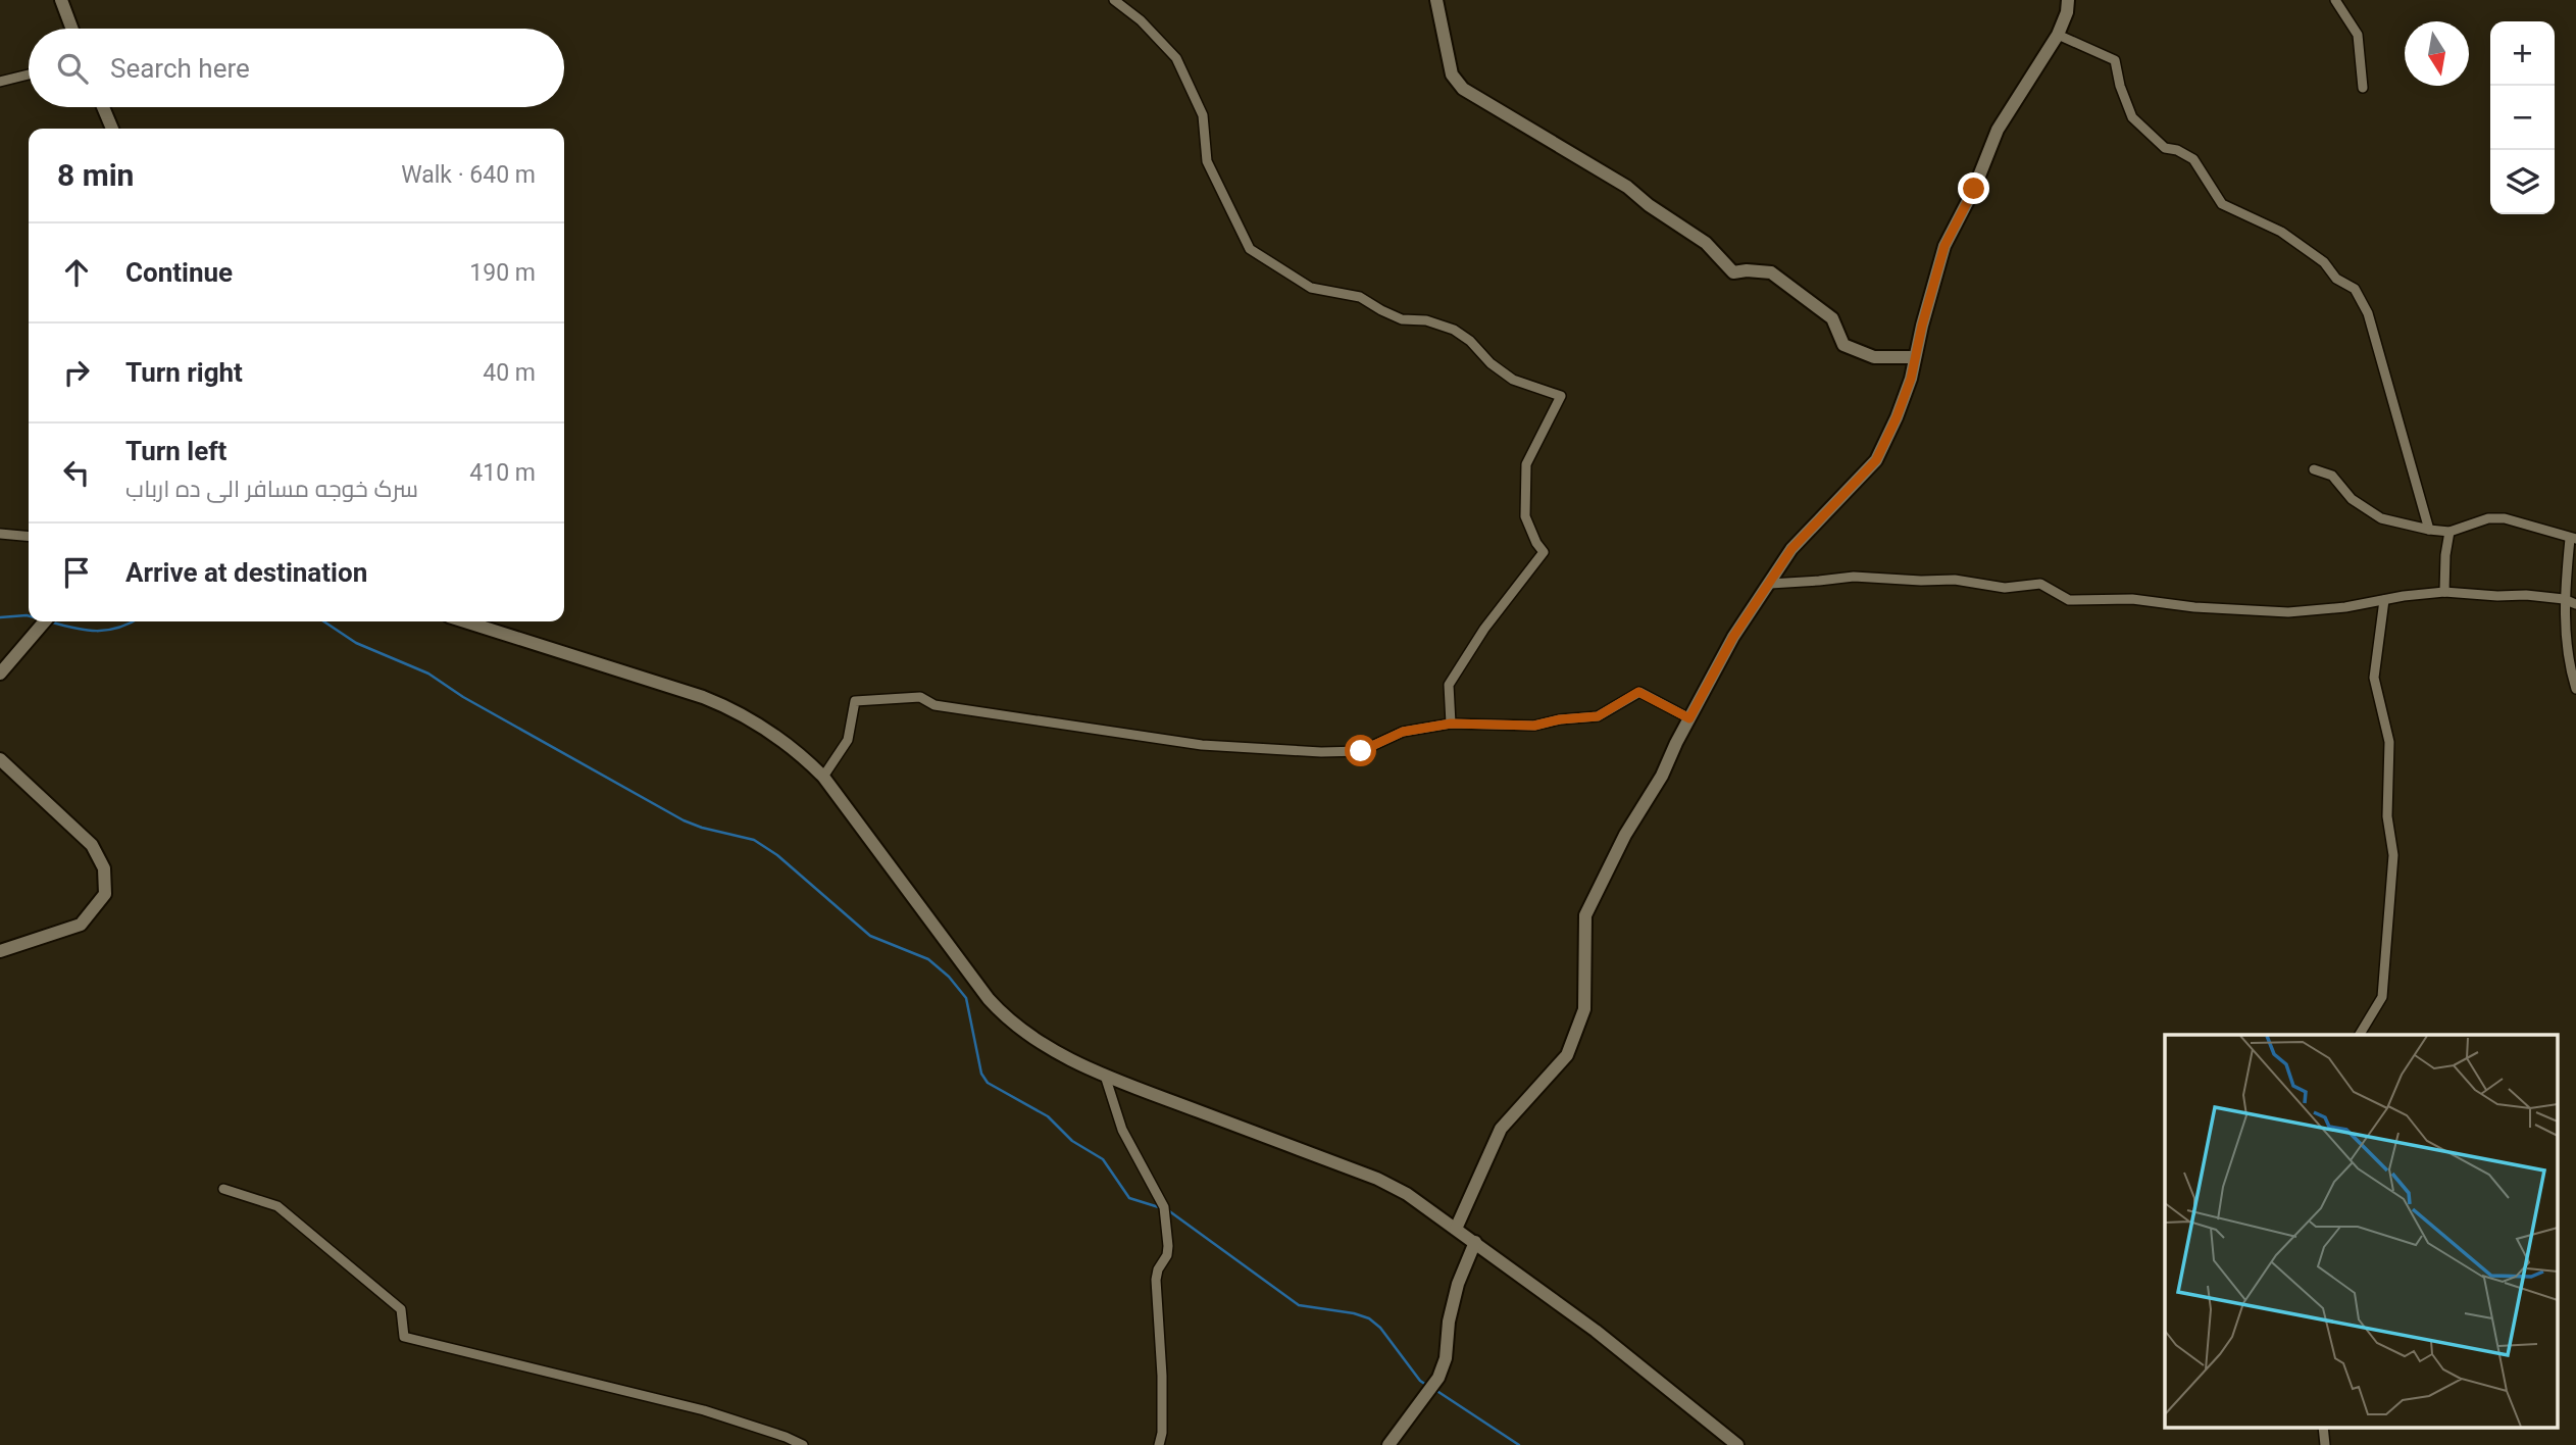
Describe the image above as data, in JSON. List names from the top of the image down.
{
  "north": "bottom",
  "page": {
    "map_buttons": ["+", "−"],
    "search": "Search here",
    "heading": ["8 min", "Walk · 640 m"],
    "list": [
      ["Continue", "190 m"],
      ["Turn right", "40 m"],
      ["Turn left", "سرک خوجه مسافر الی ده ارباب", "410 m"],
      "Arrive at destination"
    ]
  }
}
